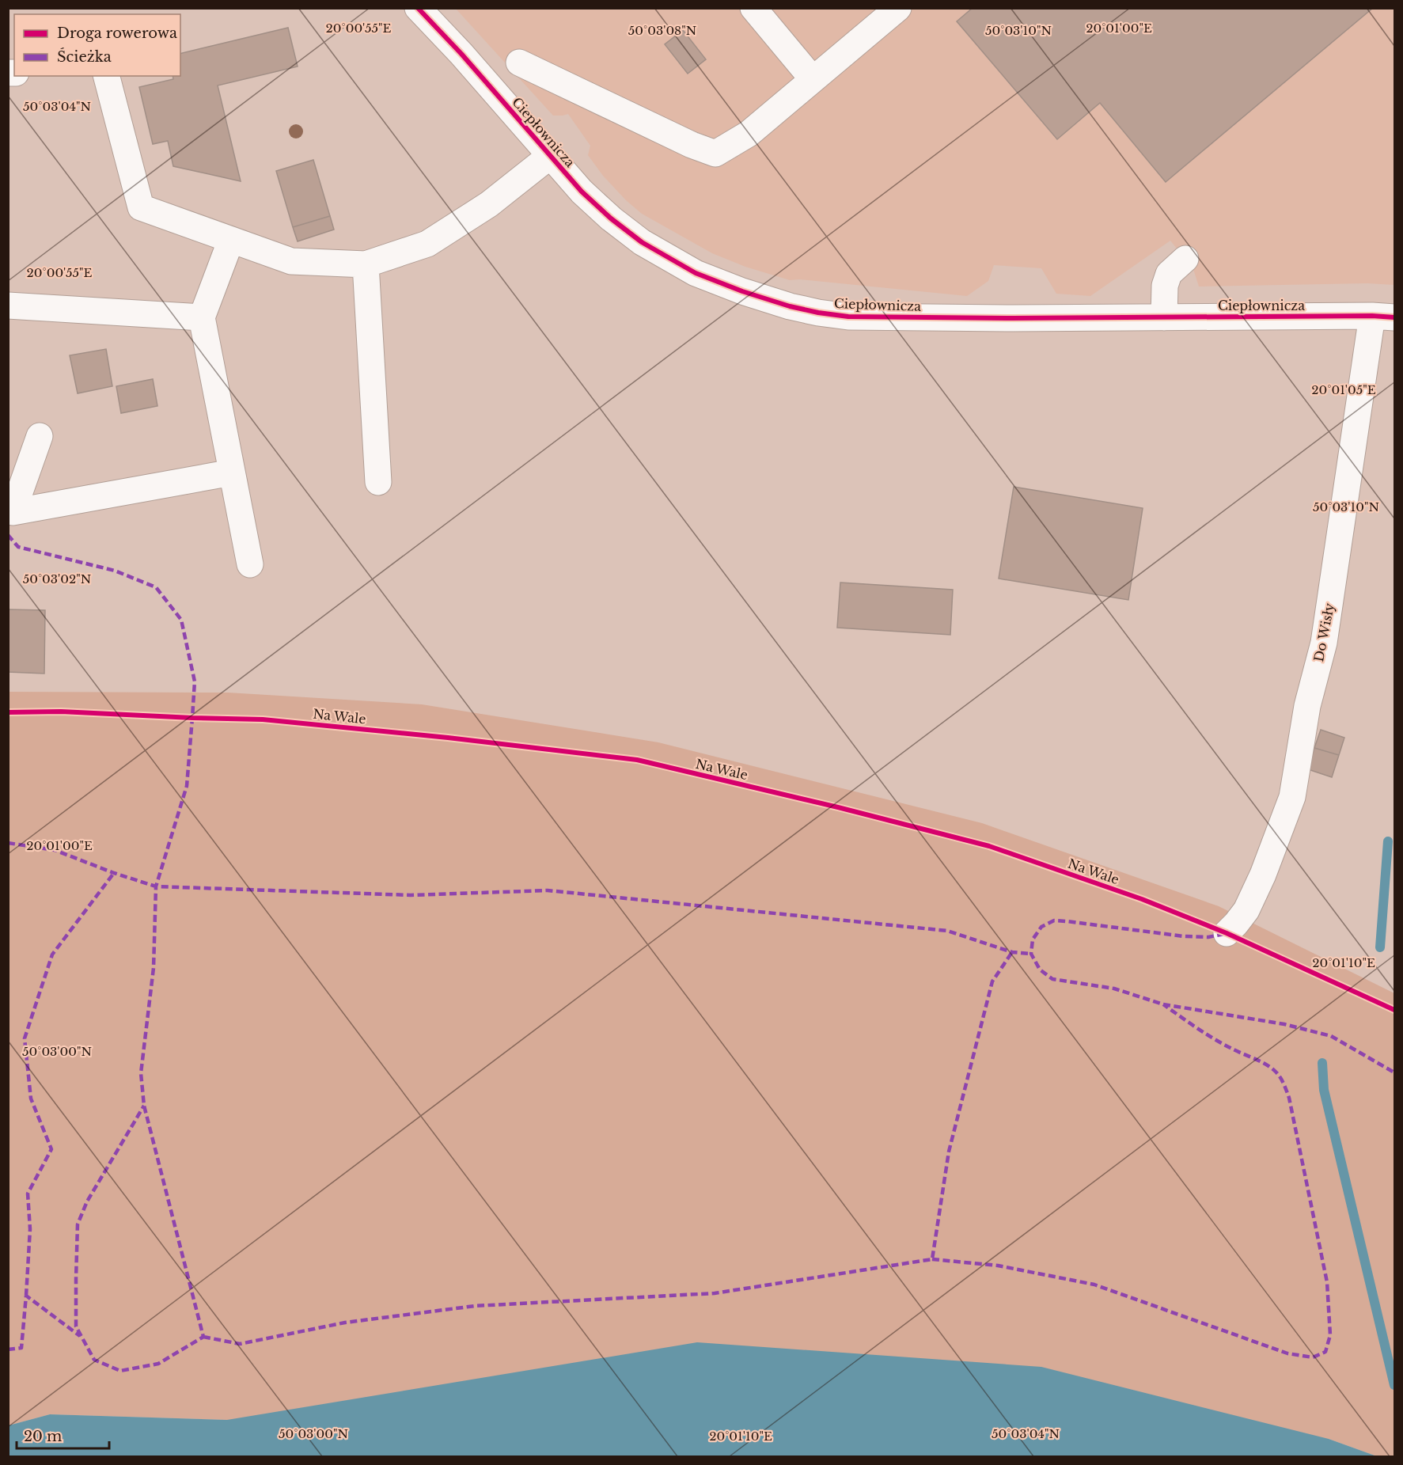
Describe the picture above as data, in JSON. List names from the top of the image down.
{
  "streets": {
    "street": ["Ciepłownicza", "Do Wisły"],
    "cycle path": ["Na Wale"]
  },
  "crossings": [
    ["Ciepłownicza", "Do Wisły"]
  ],
  "legend": ["Droga rowerowa", "Ścieżka"],
  "scale_bar": "20 m",
  "coordinates": [
    "20°00'55\"E",
    "20°01'00\"E",
    "50°03'08\"N",
    "50°03'10\"N",
    "50°03'04\"N",
    "20°01'05\"E",
    "50°03'02\"N",
    "20°01'10\"E",
    "50°03'00\"N"
  ]
}
